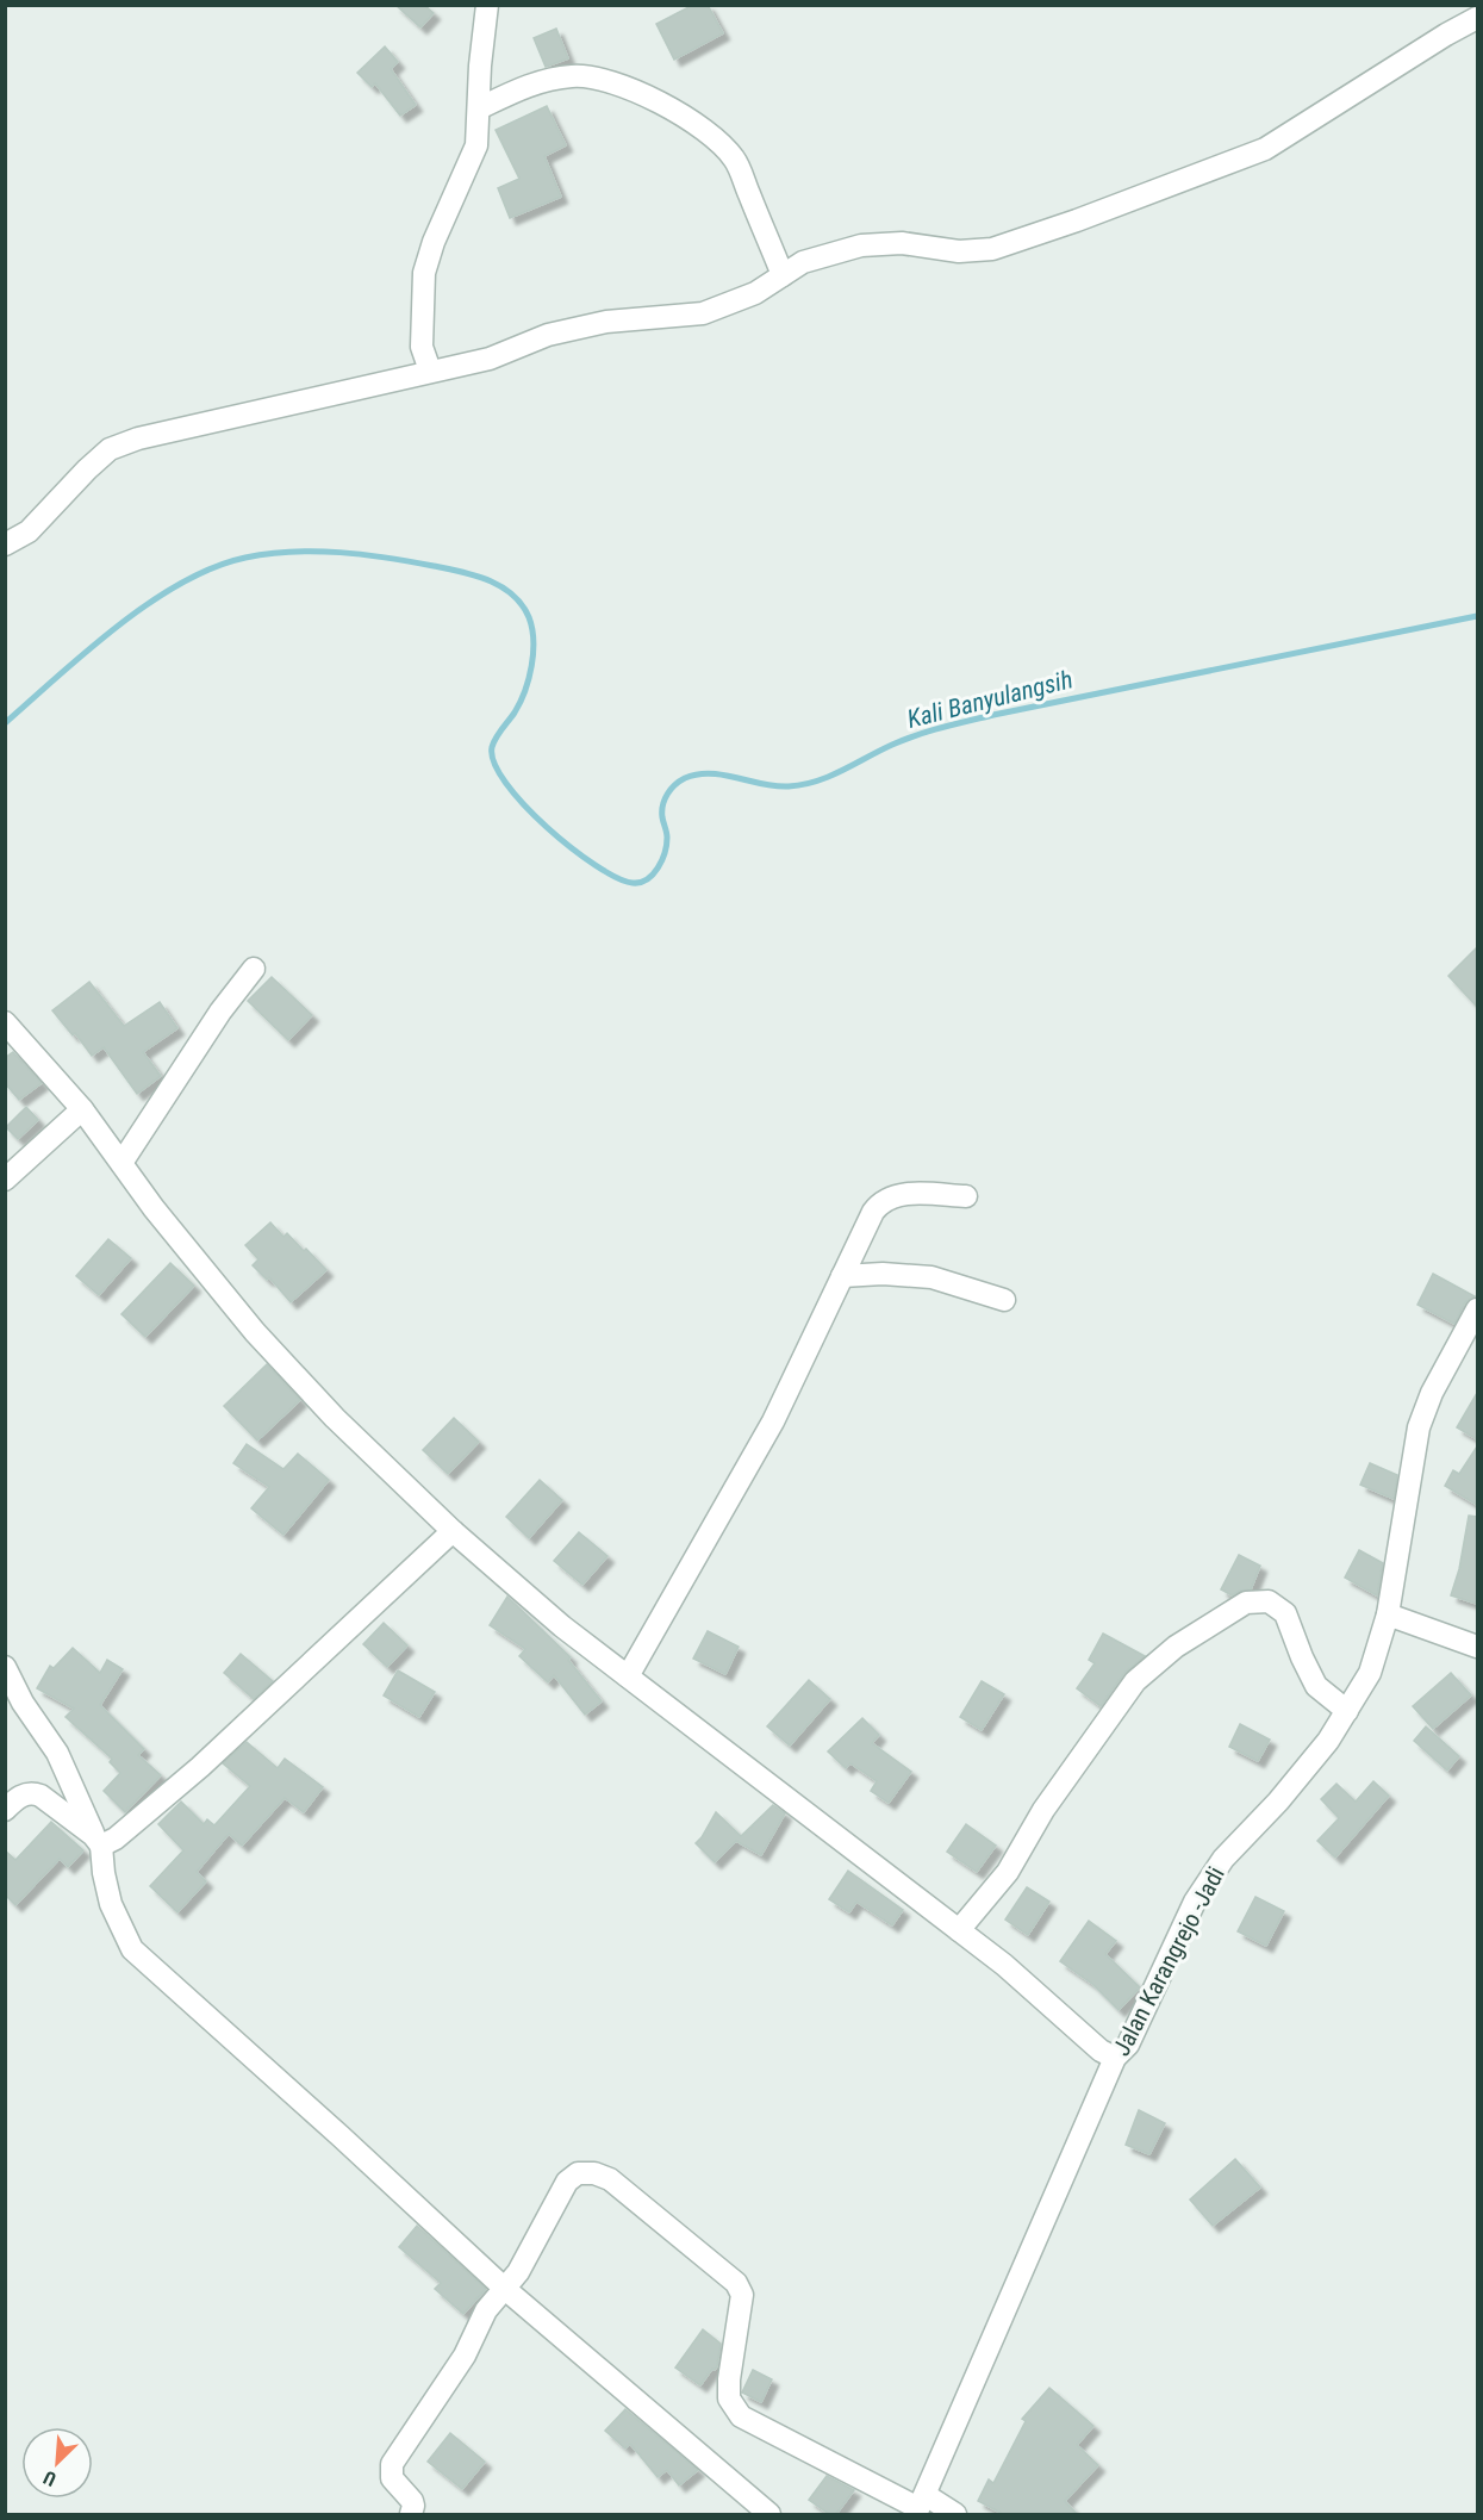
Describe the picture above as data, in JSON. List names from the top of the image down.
{
  "streets": {
    "street": ["Jalan Karangrejo -Jadi"]
  },
  "water": ["Kali Banyulangsih"],
  "north": "bottom left"
}
